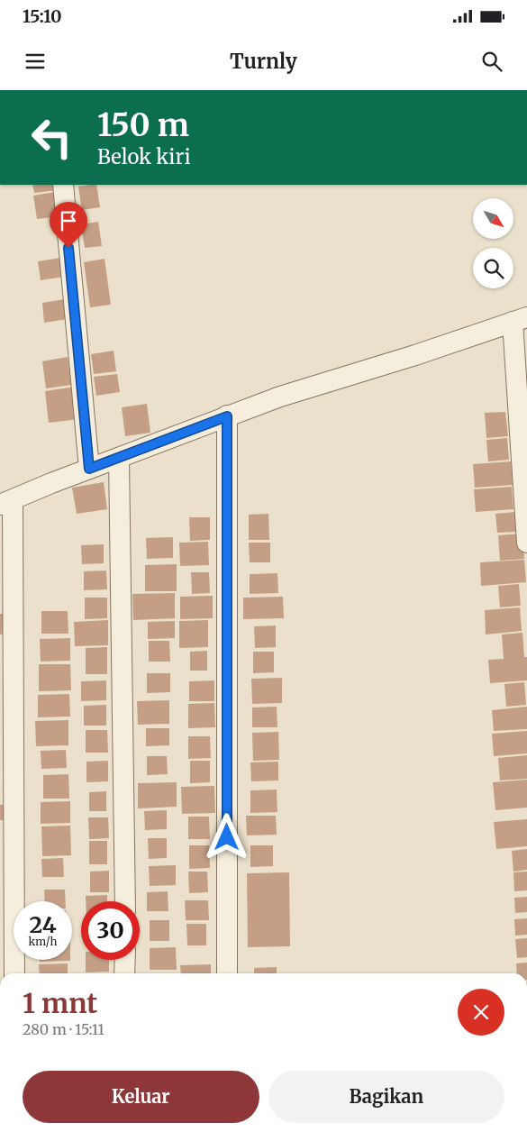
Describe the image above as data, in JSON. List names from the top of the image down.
{
  "north": "bottom right",
  "page": {
    "status": "15:10",
    "header": "Turnly",
    "turn": ["150 m", "Belok kiri"],
    "speed": "24 km/h",
    "limit": "30",
    "heading": ["1 mnt", "280 m · 15:11"],
    "buttons": ["Keluar", "Bagikan"]
  }
}
